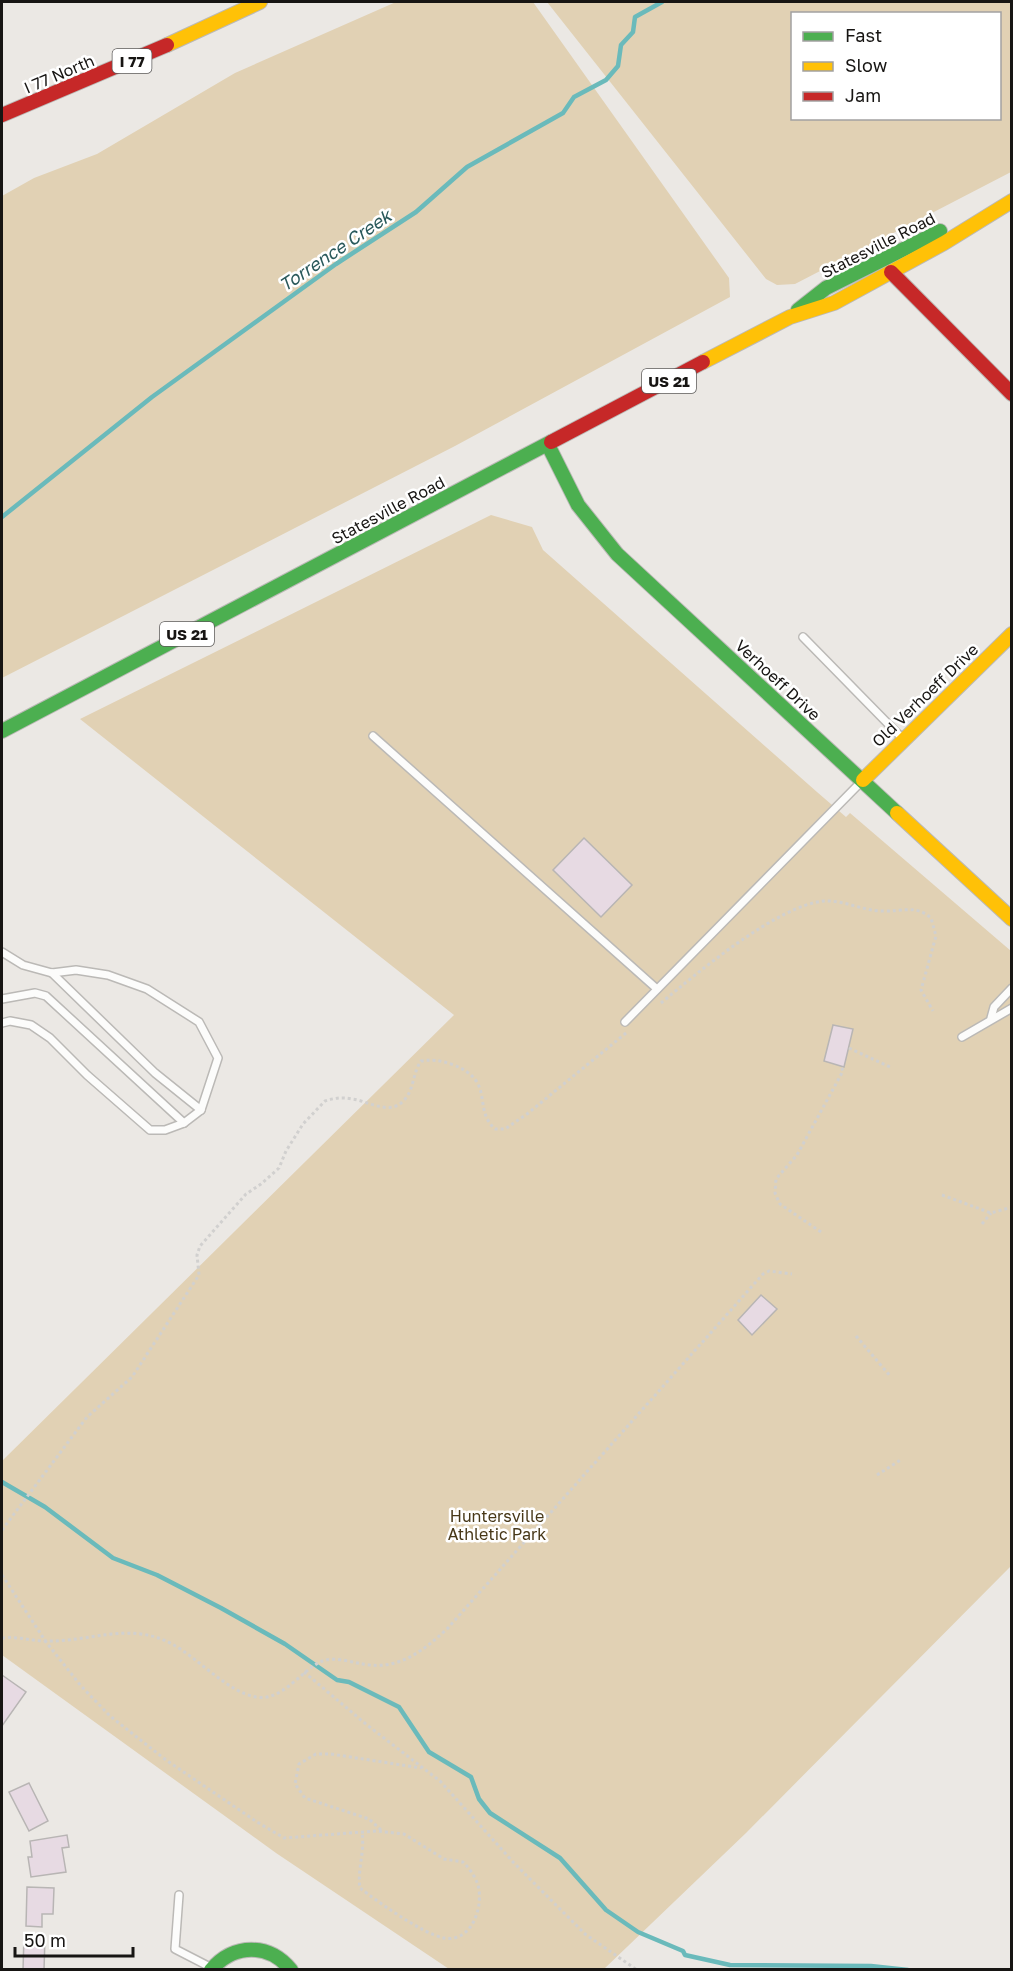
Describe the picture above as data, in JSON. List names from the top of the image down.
{
  "streets": {
    "main road": [
      "I 77",
      "I 77 North",
      "Statesville Road",
      "US 21",
      "Verhoeff Drive",
      "Old Verhoeff Drive"
    ]
  },
  "crossings": [
    ["Statesville Road", "Verhoeff Drive"],
    ["Verhoeff Drive", "Old Verhoeff Drive"]
  ],
  "water": ["Torrence Creek"],
  "parks": ["Huntersville Athletic Park"],
  "legend": ["Fast", "Slow", "Jam"],
  "scale_bar": "50 m"
}
